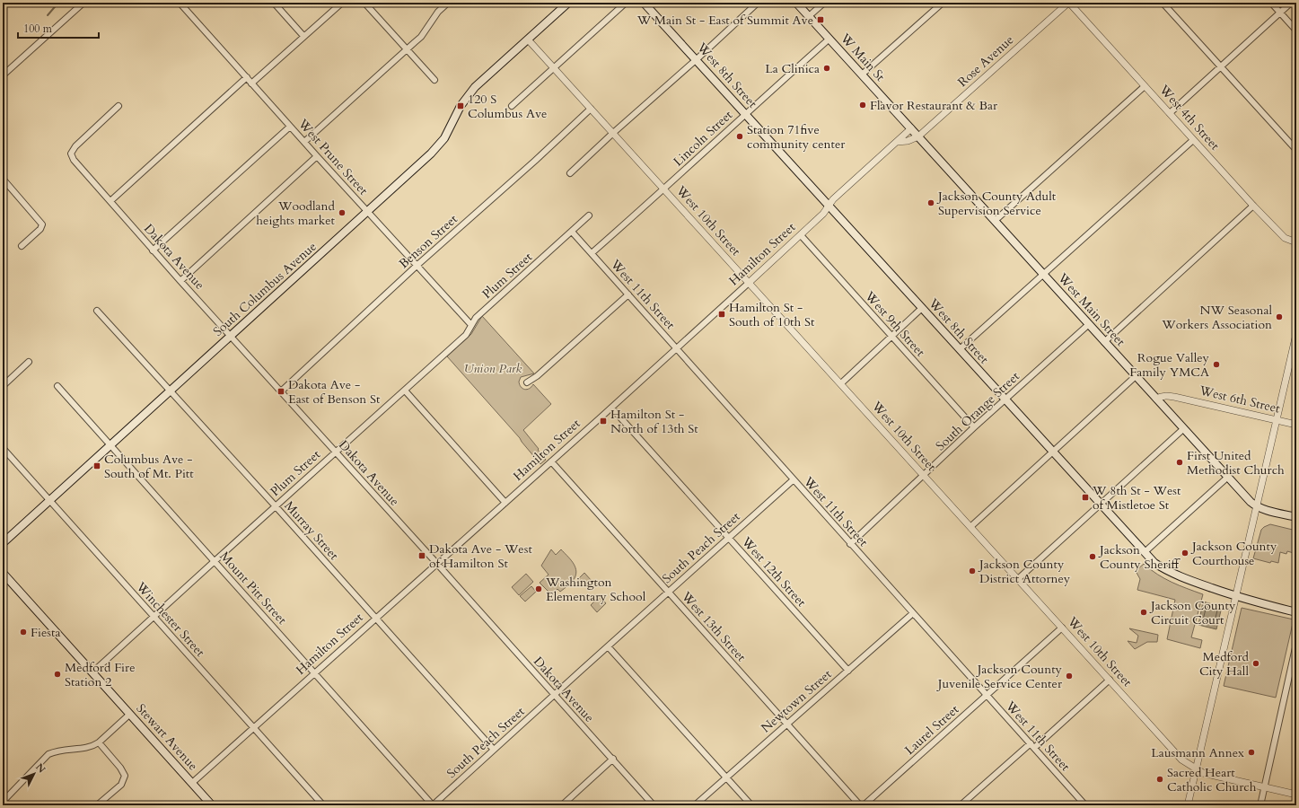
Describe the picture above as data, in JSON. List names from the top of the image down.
{
  "streets": {
    "main road": [
      "W Main St",
      "West 8th Street",
      "South Columbus Avenue",
      "West Main Street",
      "Stewart Avenue"
    ],
    "street": [
      "Rose Avenue",
      "West 4th Street",
      "Lincoln Street",
      "West Prune Street",
      "West 10th Street",
      "Benson Street",
      "Hamilton Street",
      "Dakota Avenue",
      "Plum Street",
      "West 11th Street",
      "West 9th Street",
      "West 6th Street",
      "South Orange Street",
      "Murray Street",
      "South Peach Street",
      "West 12th Street",
      "Mount Pitt Street",
      "Winchester Street",
      "West 13th Street",
      "Newtown Street",
      "Laurel Street"
    ]
  },
  "crossings": [
    ["W Main St", "Lincoln Street"],
    ["W Main St", "Hamilton Street"],
    ["W Main St", "West Main Street"],
    ["Rose Avenue", "West 4th Street"],
    ["Rose Avenue", "West Main Street"],
    ["West 8th Street", "Lincoln Street"],
    ["West 8th Street", "Hamilton Street"],
    ["West 8th Street", "South Orange Street"],
    ["Lincoln Street", "West 10th Street"],
    ["Lincoln Street", "West 11th Street"],
    ["West Prune Street", "Benson Street"],
    ["West Prune Street", "Plum Street"],
    ["West Prune Street", "South Columbus Avenue"],
    ["West 10th Street", "Benson Street"],
    ["West 10th Street", "Hamilton Street"],
    ["West 10th Street", "South Columbus Avenue"],
    ["West 10th Street", "South Orange Street"],
    ["West 10th Street", "Laurel Street"],
    ["Benson Street", "Dakota Avenue"],
    ["Hamilton Street", "Dakota Avenue"],
    ["Hamilton Street", "West 11th Street"],
    ["Hamilton Street", "West Main Street"],
    ["Hamilton Street", "West 9th Street"],
    ["Hamilton Street", "Murray Street"],
    ["Hamilton Street", "West 12th Street"],
    ["Hamilton Street", "Mount Pitt Street"],
    ["Hamilton Street", "Winchester Street"],
    ["Hamilton Street", "West 13th Street"],
    ["Hamilton Street", "Stewart Avenue"],
    ["Dakota Avenue", "Plum Street"],
    ["Dakota Avenue", "South Columbus Avenue"],
    ["Dakota Avenue", "South Peach Street"],
    ["Plum Street", "West 11th Street"],
    ["Plum Street", "Murray Street"],
    ["Plum Street", "Mount Pitt Street"],
    ["Plum Street", "Winchester Street"],
    ["Plum Street", "Stewart Avenue"],
    ["South Columbus Avenue", "Murray Street"],
    ["South Columbus Avenue", "Mount Pitt Street"],
    ["South Columbus Avenue", "Winchester Street"],
    ["West 11th Street", "South Orange Street"],
    ["West 11th Street", "South Peach Street"],
    ["West 11th Street", "Newtown Street"],
    ["West 11th Street", "Laurel Street"],
    ["West Main Street", "West 6th Street"],
    ["West Main Street", "South Orange Street"],
    ["West 9th Street", "South Orange Street"],
    ["Murray Street", "South Peach Street"],
    ["South Peach Street", "West 12th Street"],
    ["South Peach Street", "Mount Pitt Street"],
    ["South Peach Street", "West 13th Street"],
    ["West 12th Street", "Newtown Street"],
    ["West 13th Street", "Newtown Street"]
  ],
  "parks": ["Union Park"],
  "places": {
    "transit": [
      "W Main St - East of Summit Ave",
      "120 S Columbus Ave",
      "Hamilton St - South of 10th St",
      "Dakota Ave - East of Benson St",
      "Hamilton St - North of 13th St",
      "Columbus Ave - South of Mt. Pitt",
      "W 8th St - West of Mistletoe St",
      "Dakota Ave - West of Hamilton St"
    ],
    "other": [
      "La Clinica",
      "Flavor Restaurant & Bar",
      "Station 71five community center",
      "Jackson County Adult Supervision Service",
      "Woodland heights market",
      "NW Seasonal Workers Association",
      "Rogue Valley Family YMCA",
      "First United Methodist Church",
      "Jackson County Courthouse",
      "Jackson County Sheriff",
      "Jackson County District Attorney",
      "Washington Elementary School",
      "Jackson County Circuit Court",
      "Fiesta",
      "Medford City Hall",
      "Medford Fire Station 2",
      "Jackson County Juvenile Service Center",
      "Lausmann Annex",
      "Sacred Heart Catholic Church"
    ]
  },
  "scale_bar": "100 m",
  "north": "top right"
}
